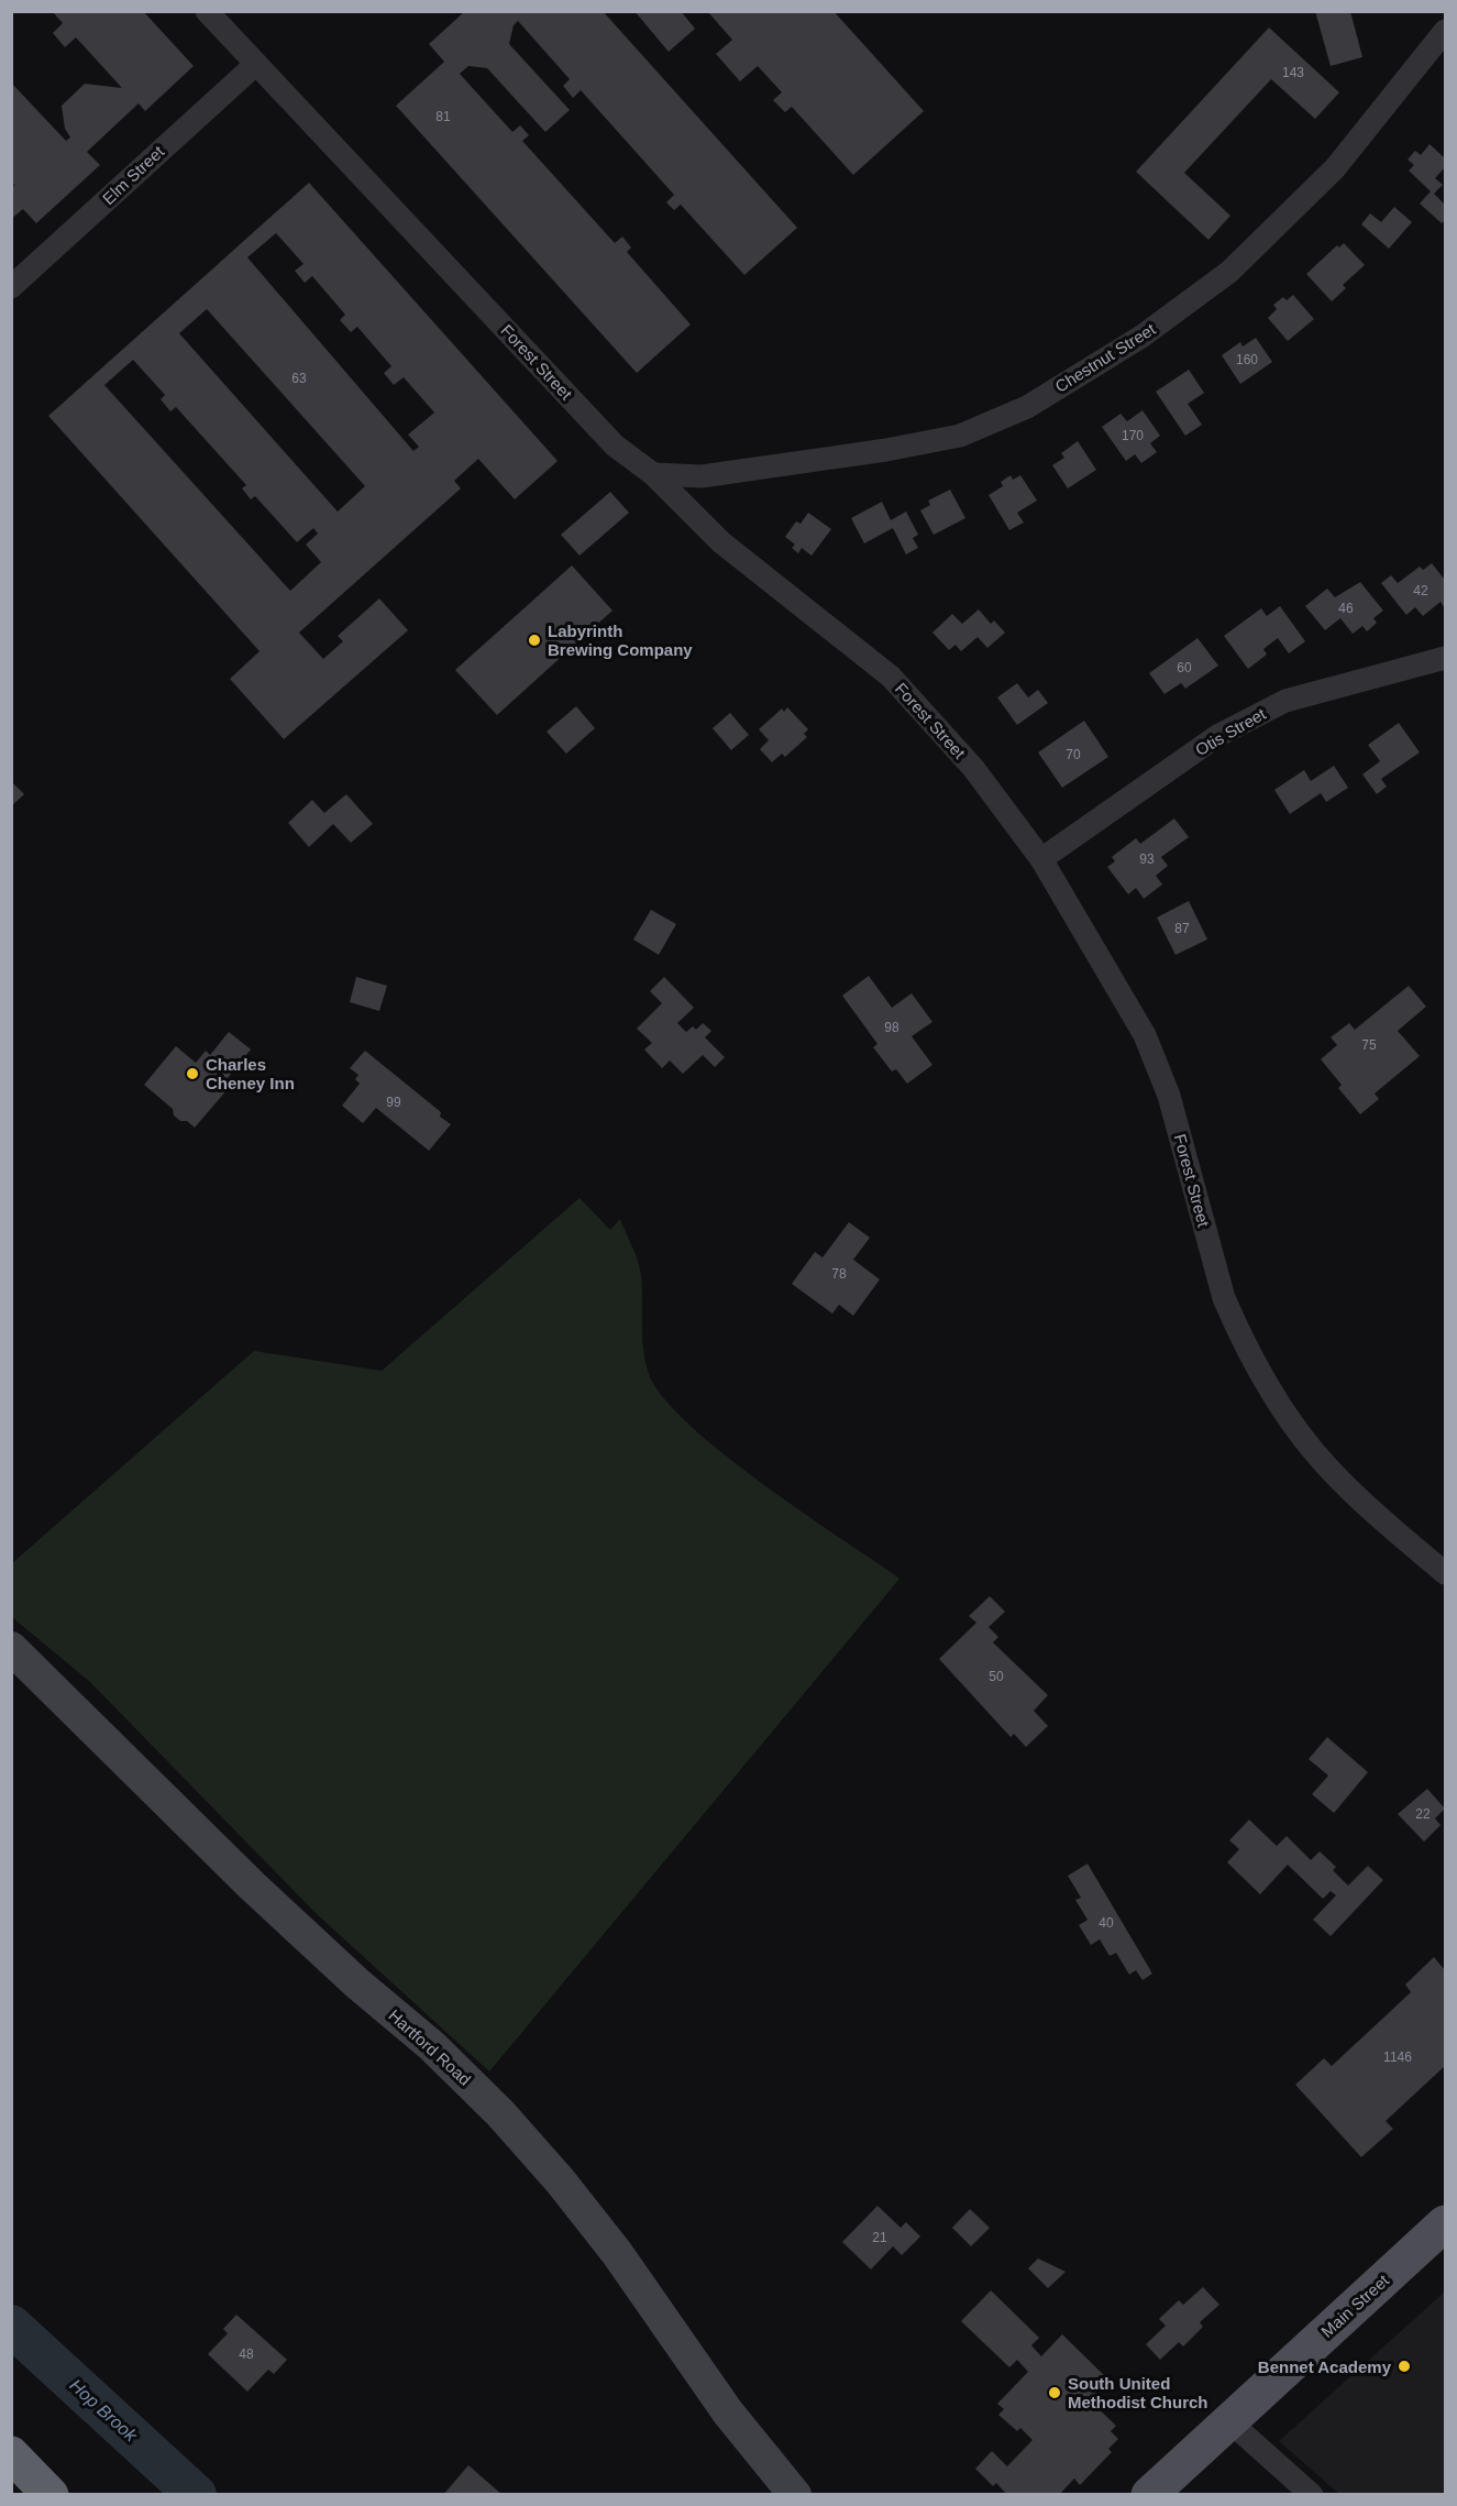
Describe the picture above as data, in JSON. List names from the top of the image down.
{
  "streets": {
    "main road": ["Hartford Road", "Main Street"],
    "street": [
      "Elm Street",
      "Chestnut Street",
      "Forest Street",
      "Otis Street"
    ]
  },
  "crossings": [
    ["Elm Street", "Forest Street"],
    ["Chestnut Street", "Forest Street"],
    ["Forest Street", "Otis Street"]
  ],
  "water": ["Hop Brook"],
  "places": [
    "Labyrinth Brewing Company",
    "Charles Cheney Inn",
    "Bennet Academy",
    "South United Methodist Church"
  ],
  "house_numbers": [
    "143",
    "81",
    "160",
    "63",
    "170",
    "42",
    "46",
    "60",
    "70",
    "93",
    "87",
    "98",
    "75",
    "99",
    "78",
    "50",
    "22",
    "40",
    "1146",
    "21",
    "48"
  ]
}
